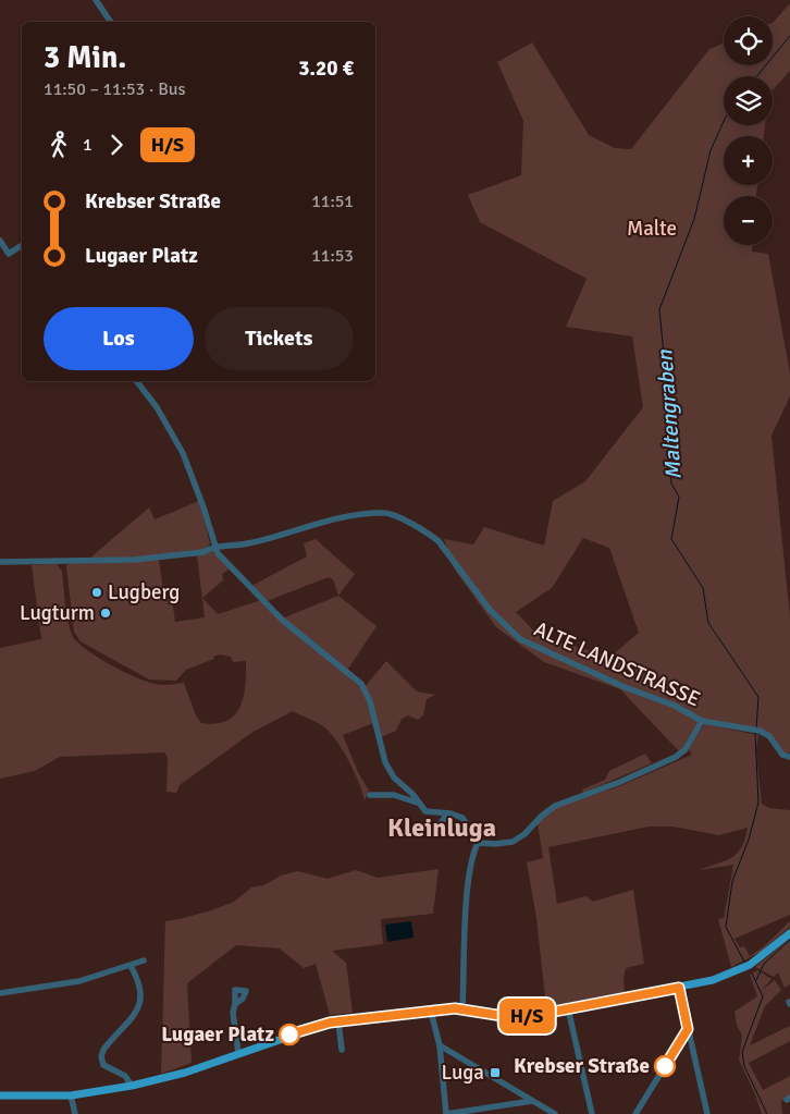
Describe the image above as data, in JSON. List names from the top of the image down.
{
  "streets": {
    "street": ["ALTE LANDSTRASSE"]
  },
  "districts": ["Kleinluga"],
  "water": ["Maltengraben"],
  "parks": ["Malte"],
  "places": {
    "other": [
      "Lugberg",
      "Lugturm",
      "Lugaer Platz",
      "Krebser Straße"
    ],
    "transit": ["Luga"]
  },
  "lines": ["bus line H/S"],
  "page": {
    "on_map": "H/S",
    "map_buttons": ["+", "−"],
    "heading": ["3 Min.", "11:50 – 11:53 · Bus", "3.20 €"],
    "legs": ["1", "H/S"],
    "list": [
      {
        "name": "Krebser Straße",
        "value": "11:51"
      },
      {
        "name": "Lugaer Platz",
        "value": "11:53"
      }
    ],
    "buttons": ["Los", "Tickets"]
  }
}
